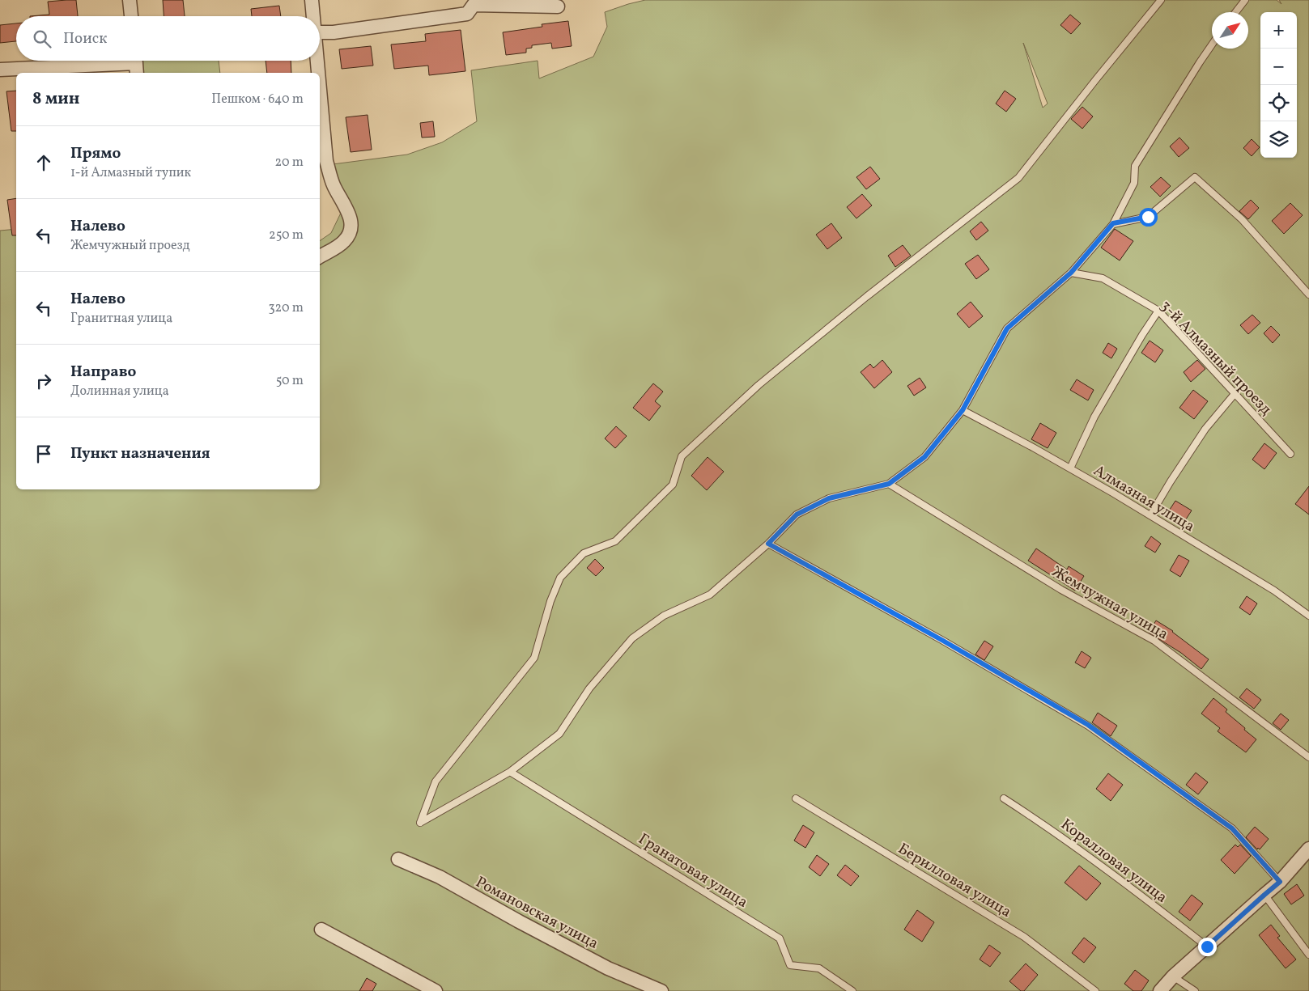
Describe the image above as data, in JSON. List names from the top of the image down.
{
  "streets": {
    "street": ["Романовская улица"],
    "lane": [
      "3-й Алмазный проезд",
      "Алмазная улица",
      "Жемчужная улица",
      "Коралловая улица",
      "Гранатовая улица",
      "Берилловая улица"
    ]
  },
  "north": "top right",
  "page": {
    "map_buttons": ["+", "−"],
    "search": "Поиск",
    "heading": ["8 мин", "Пешком · 640 m"],
    "list": [
      ["Прямо", "1-й Алмазный тупик", "20 m"],
      ["Налево", "Жемчужный проезд", "250 m"],
      ["Налево", "Гранитная улица", "320 m"],
      ["Направо", "Долинная улица", "50 m"],
      "Пункт назначения"
    ]
  }
}
